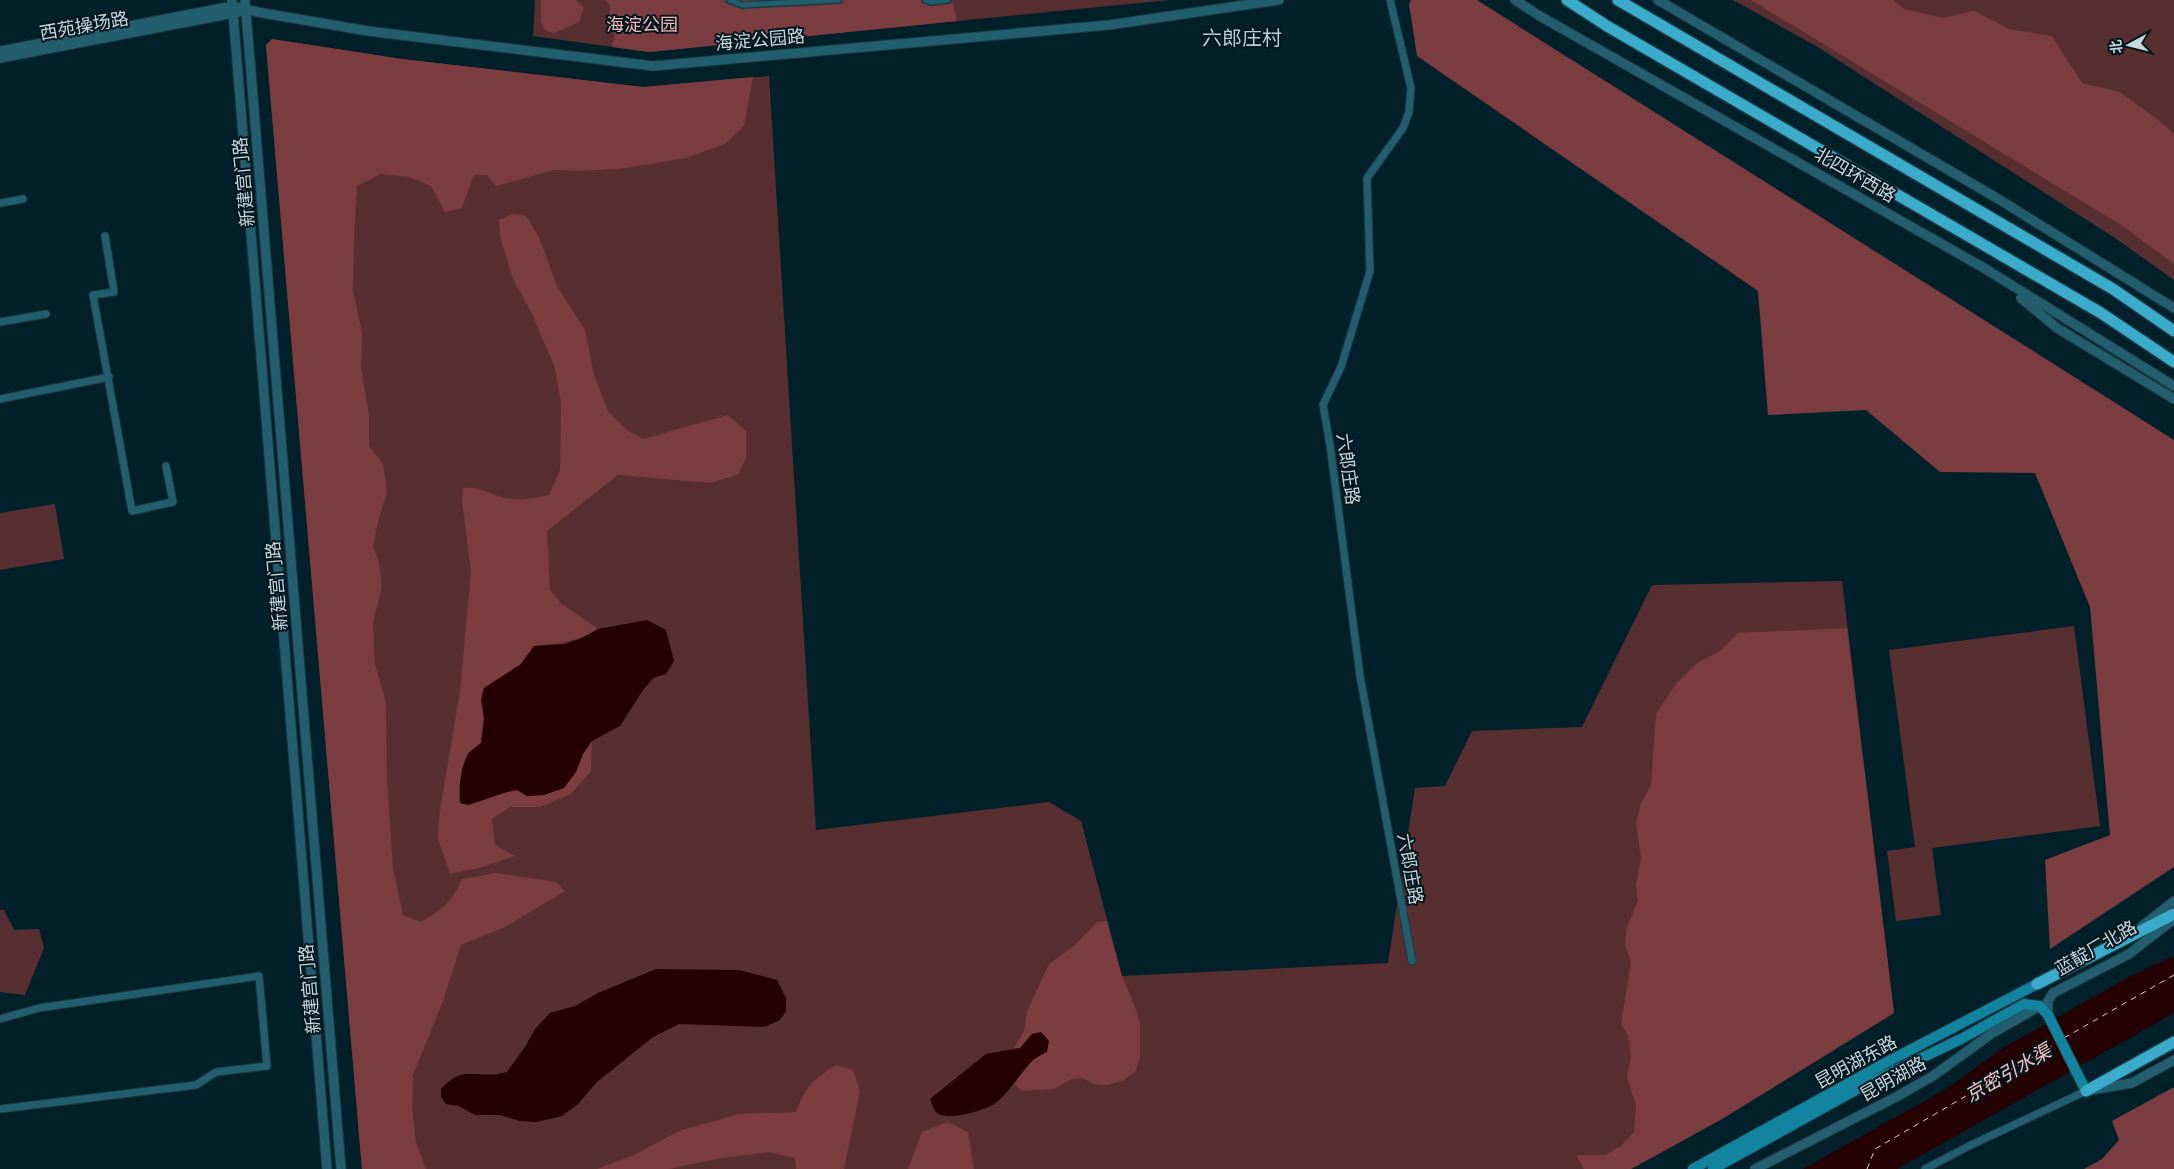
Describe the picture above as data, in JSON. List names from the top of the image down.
{
  "streets": {
    "highway": ["北四环西路", "蓝靛厂北路"],
    "main road": ["昆明湖东路"],
    "street": [
      "西苑操场路",
      "海淀公园路",
      "新建宫门路",
      "六郎庄路",
      "昆明湖路"
    ]
  },
  "crossings": [
    ["西苑操场路", "海淀公园路"],
    ["西苑操场路", "新建宫门路"],
    ["海淀公园路", "新建宫门路"],
    ["蓝靛厂北路", "昆明湖东路"],
    ["昆明湖东路", "昆明湖路"]
  ],
  "districts": ["六郎庄村"],
  "water": ["京密引水渠"],
  "parks": ["海淀公园"],
  "north": "left"
}
